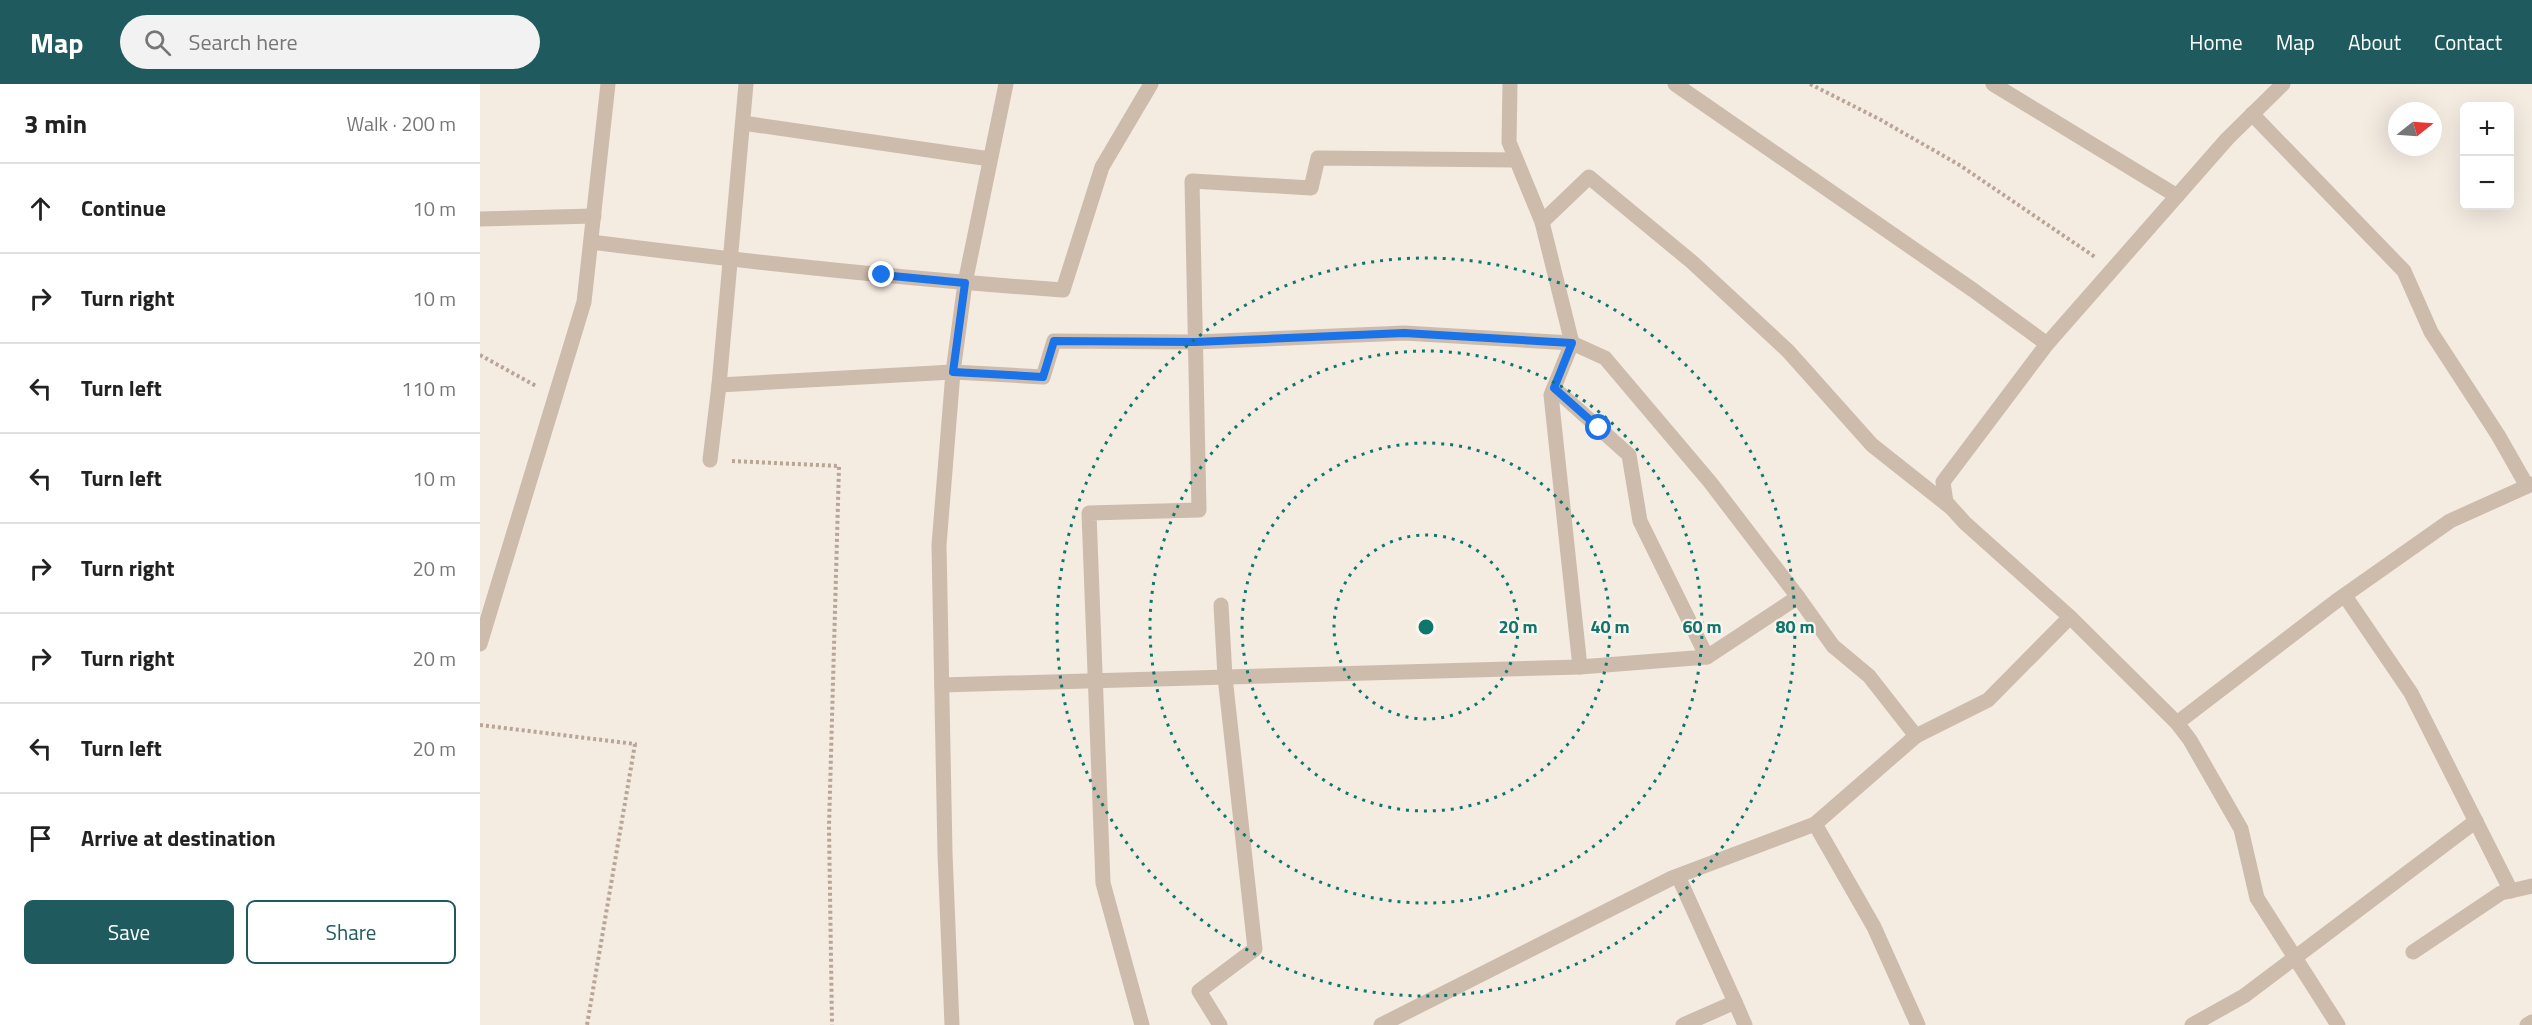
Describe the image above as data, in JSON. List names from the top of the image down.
{
  "north": "right",
  "page": {
    "header": "Map",
    "search": "Search here",
    "nav": [
      "Home",
      "Map",
      "About",
      "Contact"
    ],
    "heading": ["3 min", "Walk · 200 m"],
    "map_buttons": ["+", "−"],
    "list": [
      ["Continue", "10 m"],
      ["Turn right", "10 m"],
      ["Turn left", "110 m"],
      ["Turn left", "10 m"],
      ["Turn right", "20 m"],
      ["Turn right", "20 m"],
      ["Turn left", "20 m"],
      "Arrive at destination"
    ],
    "buttons": ["Save", "Share"]
  },
  "rings": [
    "20 m",
    "40 m",
    "60 m",
    "80 m"
  ]
}
